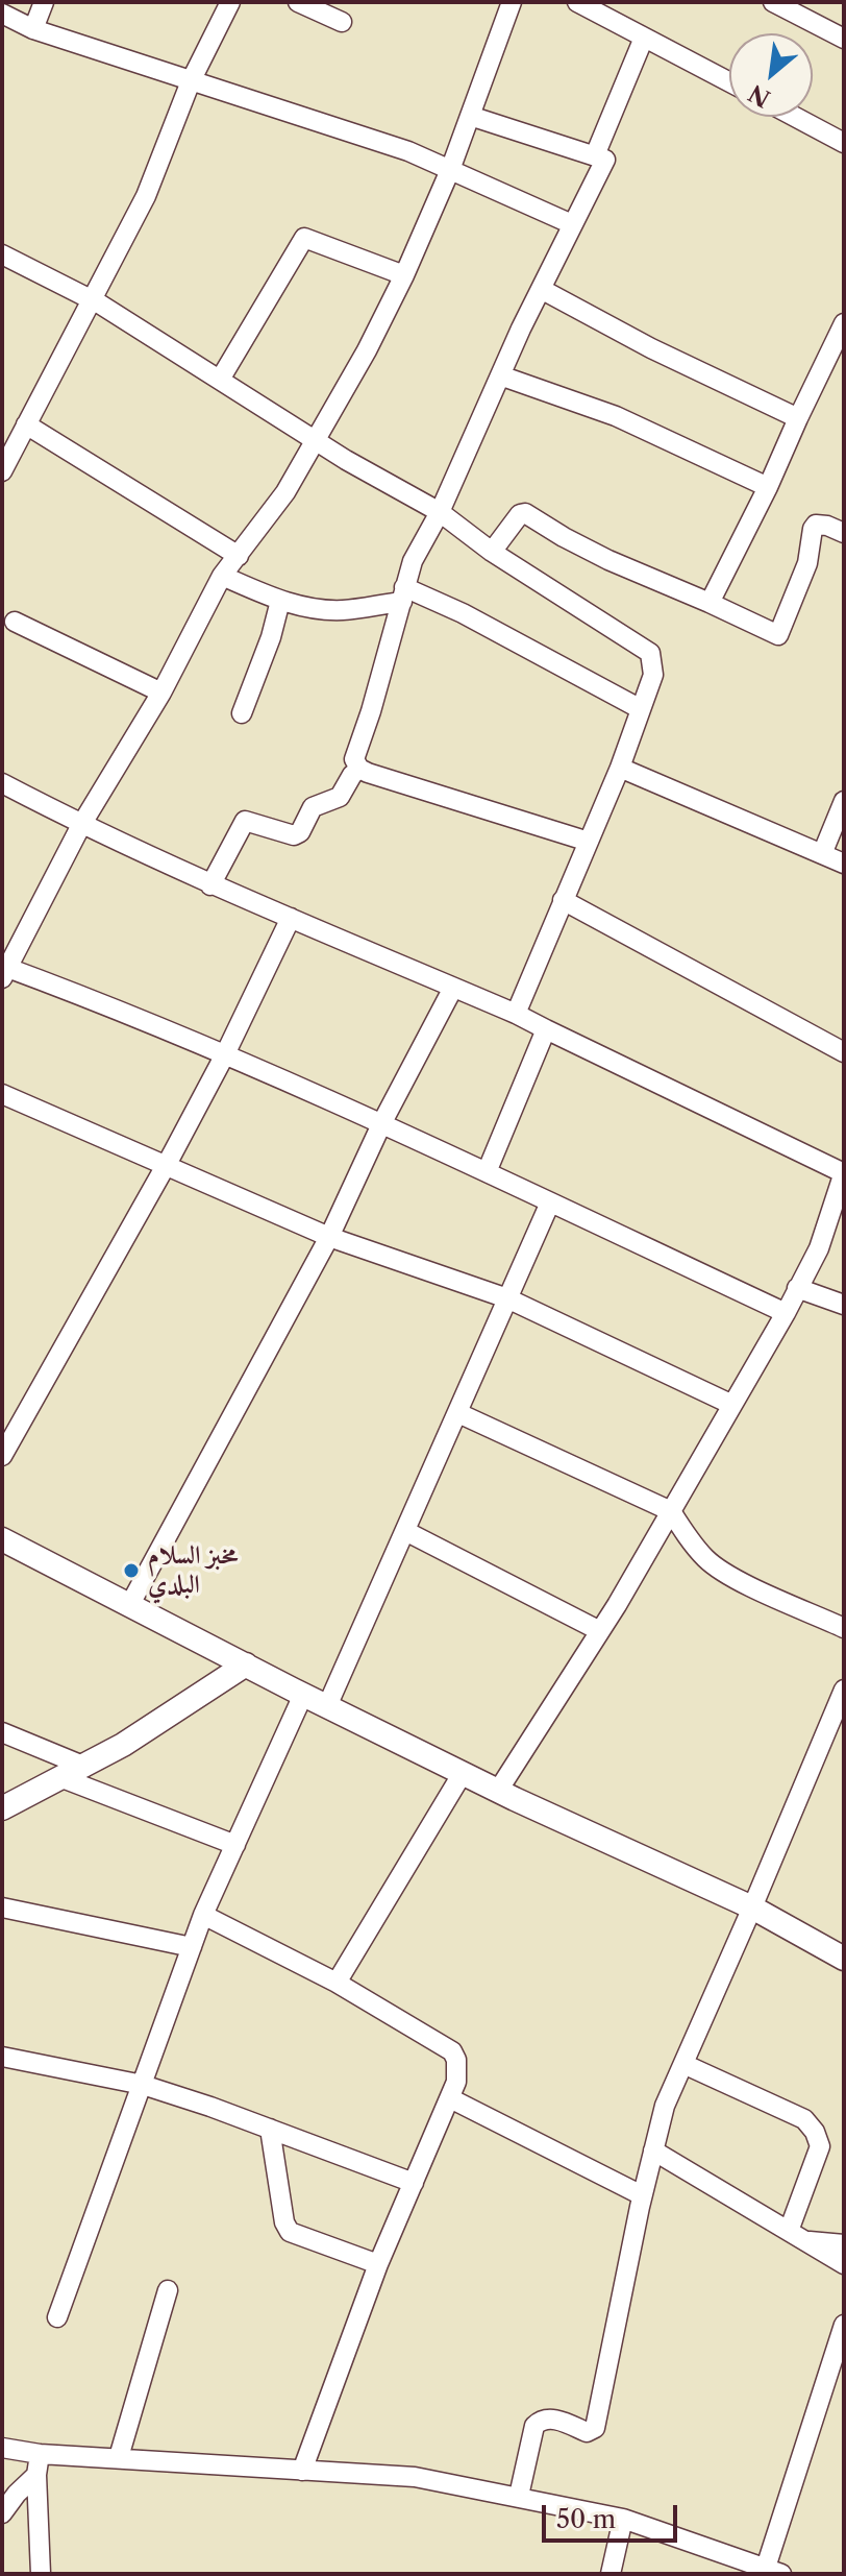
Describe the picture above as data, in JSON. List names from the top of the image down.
{
  "places": ["مخبز السلام البلدي"],
  "scale_bar": "50 m",
  "north": "bottom left"
}
